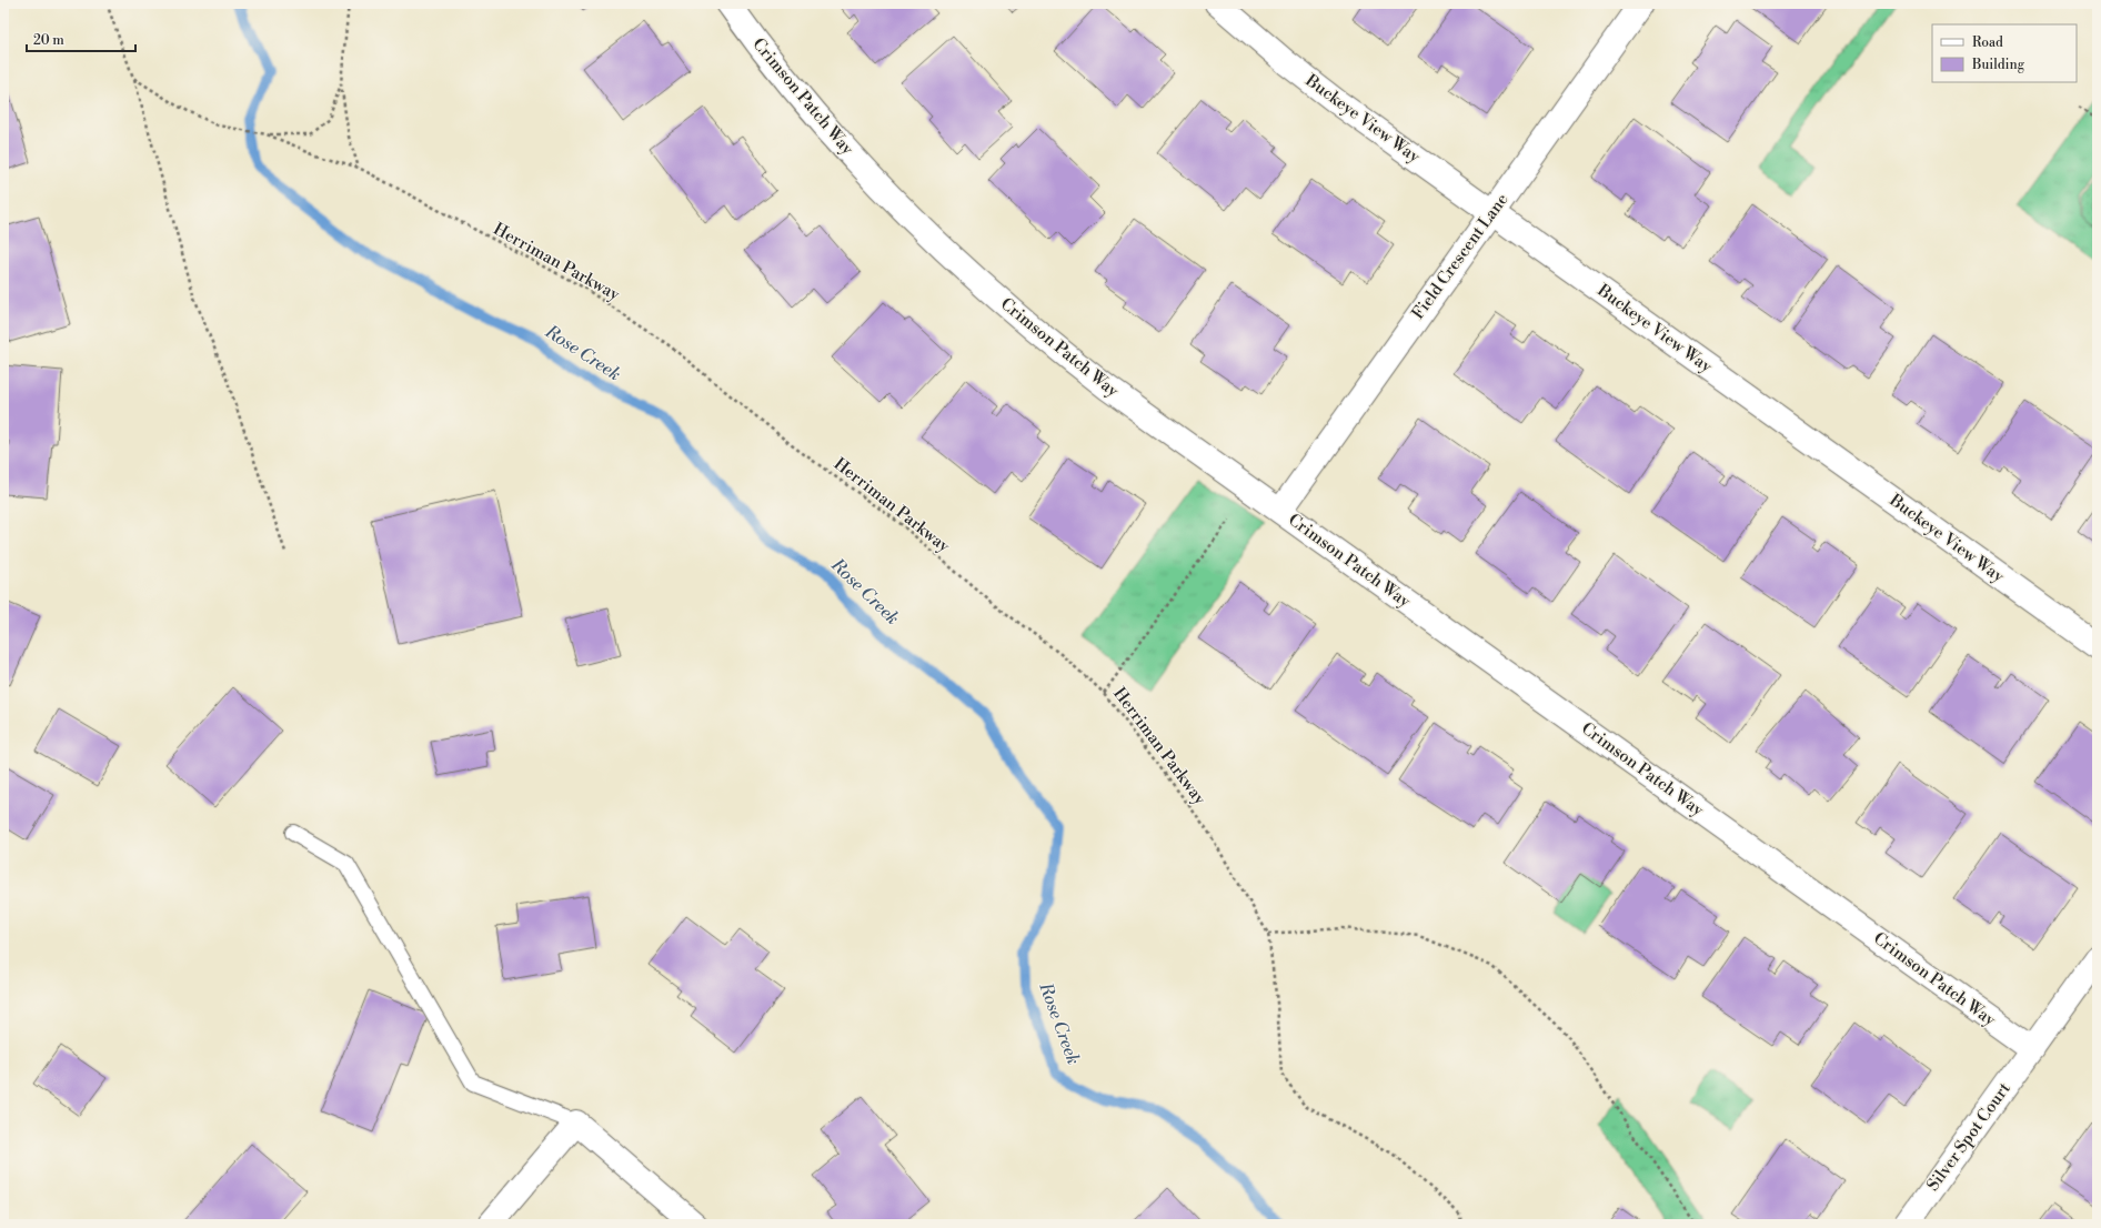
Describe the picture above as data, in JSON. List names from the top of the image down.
{
  "streets": {
    "street": [
      "Crimson Patch Way",
      "Buckeye View Way",
      "Field Crescent Lane",
      "Silver Spot Court"
    ],
    "path": ["Herriman Parkway"]
  },
  "crossings": [
    ["Crimson Patch Way", "Field Crescent Lane"],
    ["Crimson Patch Way", "Silver Spot Court"],
    ["Buckeye View Way", "Field Crescent Lane"]
  ],
  "water": ["Rose Creek"],
  "legend": ["Road", "Building"],
  "scale_bar": "20 m"
}
